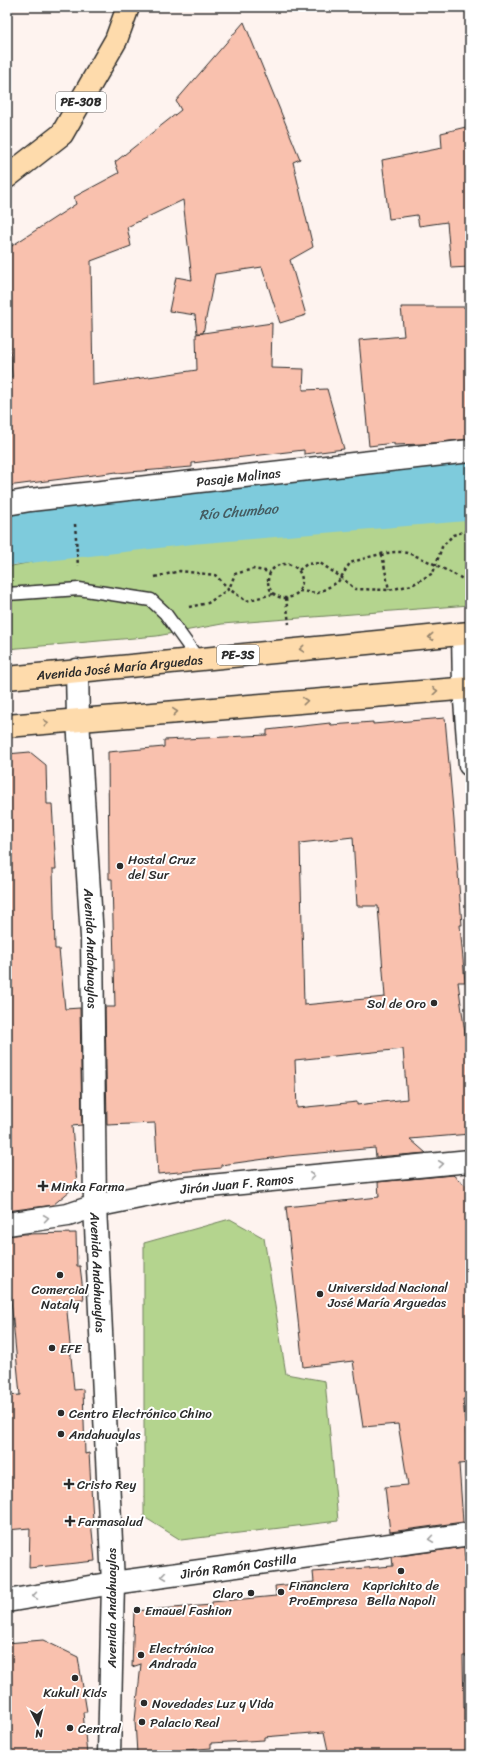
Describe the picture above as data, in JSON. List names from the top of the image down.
{
  "streets": {
    "highway": ["PE-30B", "PE-3S", "Avenida José María Arguedas"],
    "street": [
      "Pasaje Malinas",
      "Avenida Andahuaylas",
      "Jirón Juan F. Ramos",
      "Jirón Ramón Castilla"
    ]
  },
  "crossings": [
    ["Avenida José María Arguedas", "Avenida Andahuaylas"],
    ["Avenida Andahuaylas", "Jirón Juan F. Ramos"],
    ["Avenida Andahuaylas", "Jirón Ramón Castilla"]
  ],
  "one_way": ["Jirón Juan F. Ramos", "Jirón Ramón Castilla"],
  "water": ["Río Chumbao"],
  "places": {
    "other": [
      "Hostal Cruz del Sur",
      "Sol de Oro",
      "Comercial Nataly",
      "Universidad Nacional José María Arguedas",
      "EFE",
      "Centro Electrónico Chino",
      "Andahuaylas",
      "Kaprichito de Bella Napoli",
      "Financiera ProEmpresa",
      "Claro",
      "Emauel Fashion",
      "Electrónica Andrada",
      "Kukuli Kids",
      "Novedades Luz y Vida",
      "Palacio Real",
      "Central"
    ],
    "health": ["Minka Farma", "Cristo Rey", "Farmasalud"]
  },
  "north": "bottom"
}
